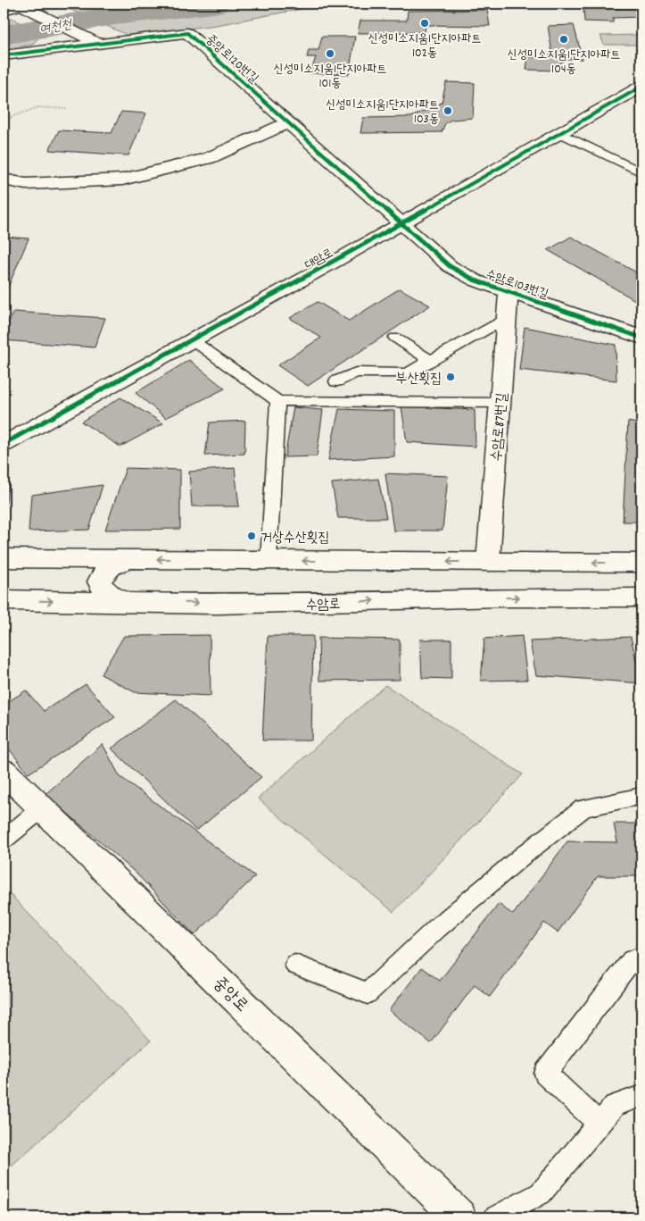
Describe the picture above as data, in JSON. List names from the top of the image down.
{
  "streets": {
    "street": [
      "중앙로120번길",
      "대암로",
      "수암로103번길",
      "수암로87번길",
      "수암로",
      "중앙로"
    ]
  },
  "crossings": [
    ["중앙로120번길", "대암로"],
    ["중앙로120번길", "수암로103번길"],
    ["대암로", "수암로103번길"],
    ["수암로103번길", "수암로87번길"]
  ],
  "water": ["여천천"],
  "places": [
    "신성미소지움1단지아파트 102동",
    "신성미소지움1단지아파트 104동",
    "신성미소지움1단지아파트 101동",
    "신성미소지움1단지아파트 103동",
    "부산횟집",
    "거상수산횟집"
  ]
}
